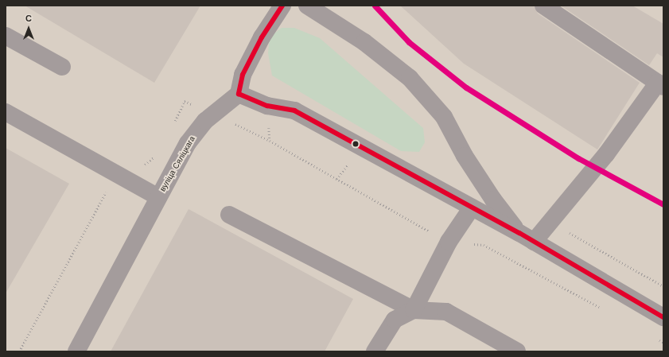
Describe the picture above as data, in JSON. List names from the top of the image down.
{
  "streets": {
    "street": ["вуліца Сяліцкага"]
  },
  "north": "top"
}
